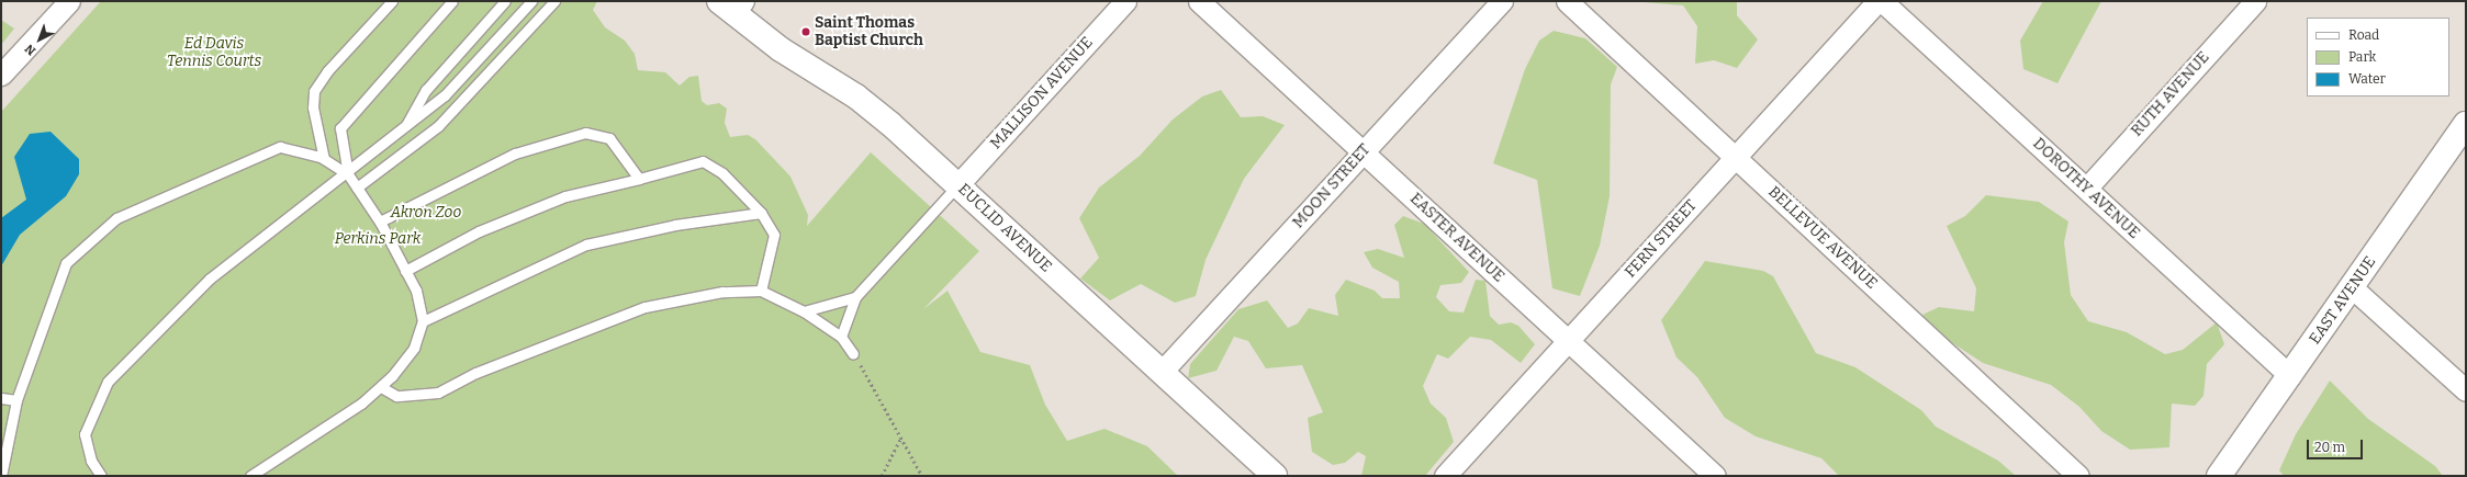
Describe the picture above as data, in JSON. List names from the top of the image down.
{
  "streets": {
    "street": [
      "MALLISON AVENUE",
      "RUTH AVENUE",
      "MOON STREET",
      "DOROTHY AVENUE",
      "EUCLID AVENUE",
      "EASTER AVENUE",
      "BELLEVUE AVENUE",
      "FERN STREET",
      "EAST AVENUE"
    ]
  },
  "crossings": [
    ["MALLISON AVENUE", "EUCLID AVENUE"],
    ["RUTH AVENUE", "DOROTHY AVENUE"],
    ["MOON STREET", "EUCLID AVENUE"],
    ["MOON STREET", "EASTER AVENUE"],
    ["DOROTHY AVENUE", "EAST AVENUE"],
    ["EASTER AVENUE", "FERN STREET"],
    ["BELLEVUE AVENUE", "FERN STREET"]
  ],
  "parks": ["Ed Davis Tennis Courts", "Akron Zoo", "Perkins Park"],
  "places": ["Saint Thomas Baptist Church"],
  "legend": ["Road", "Park", "Water"],
  "scale_bar": "20 m",
  "north": "bottom left"
}
